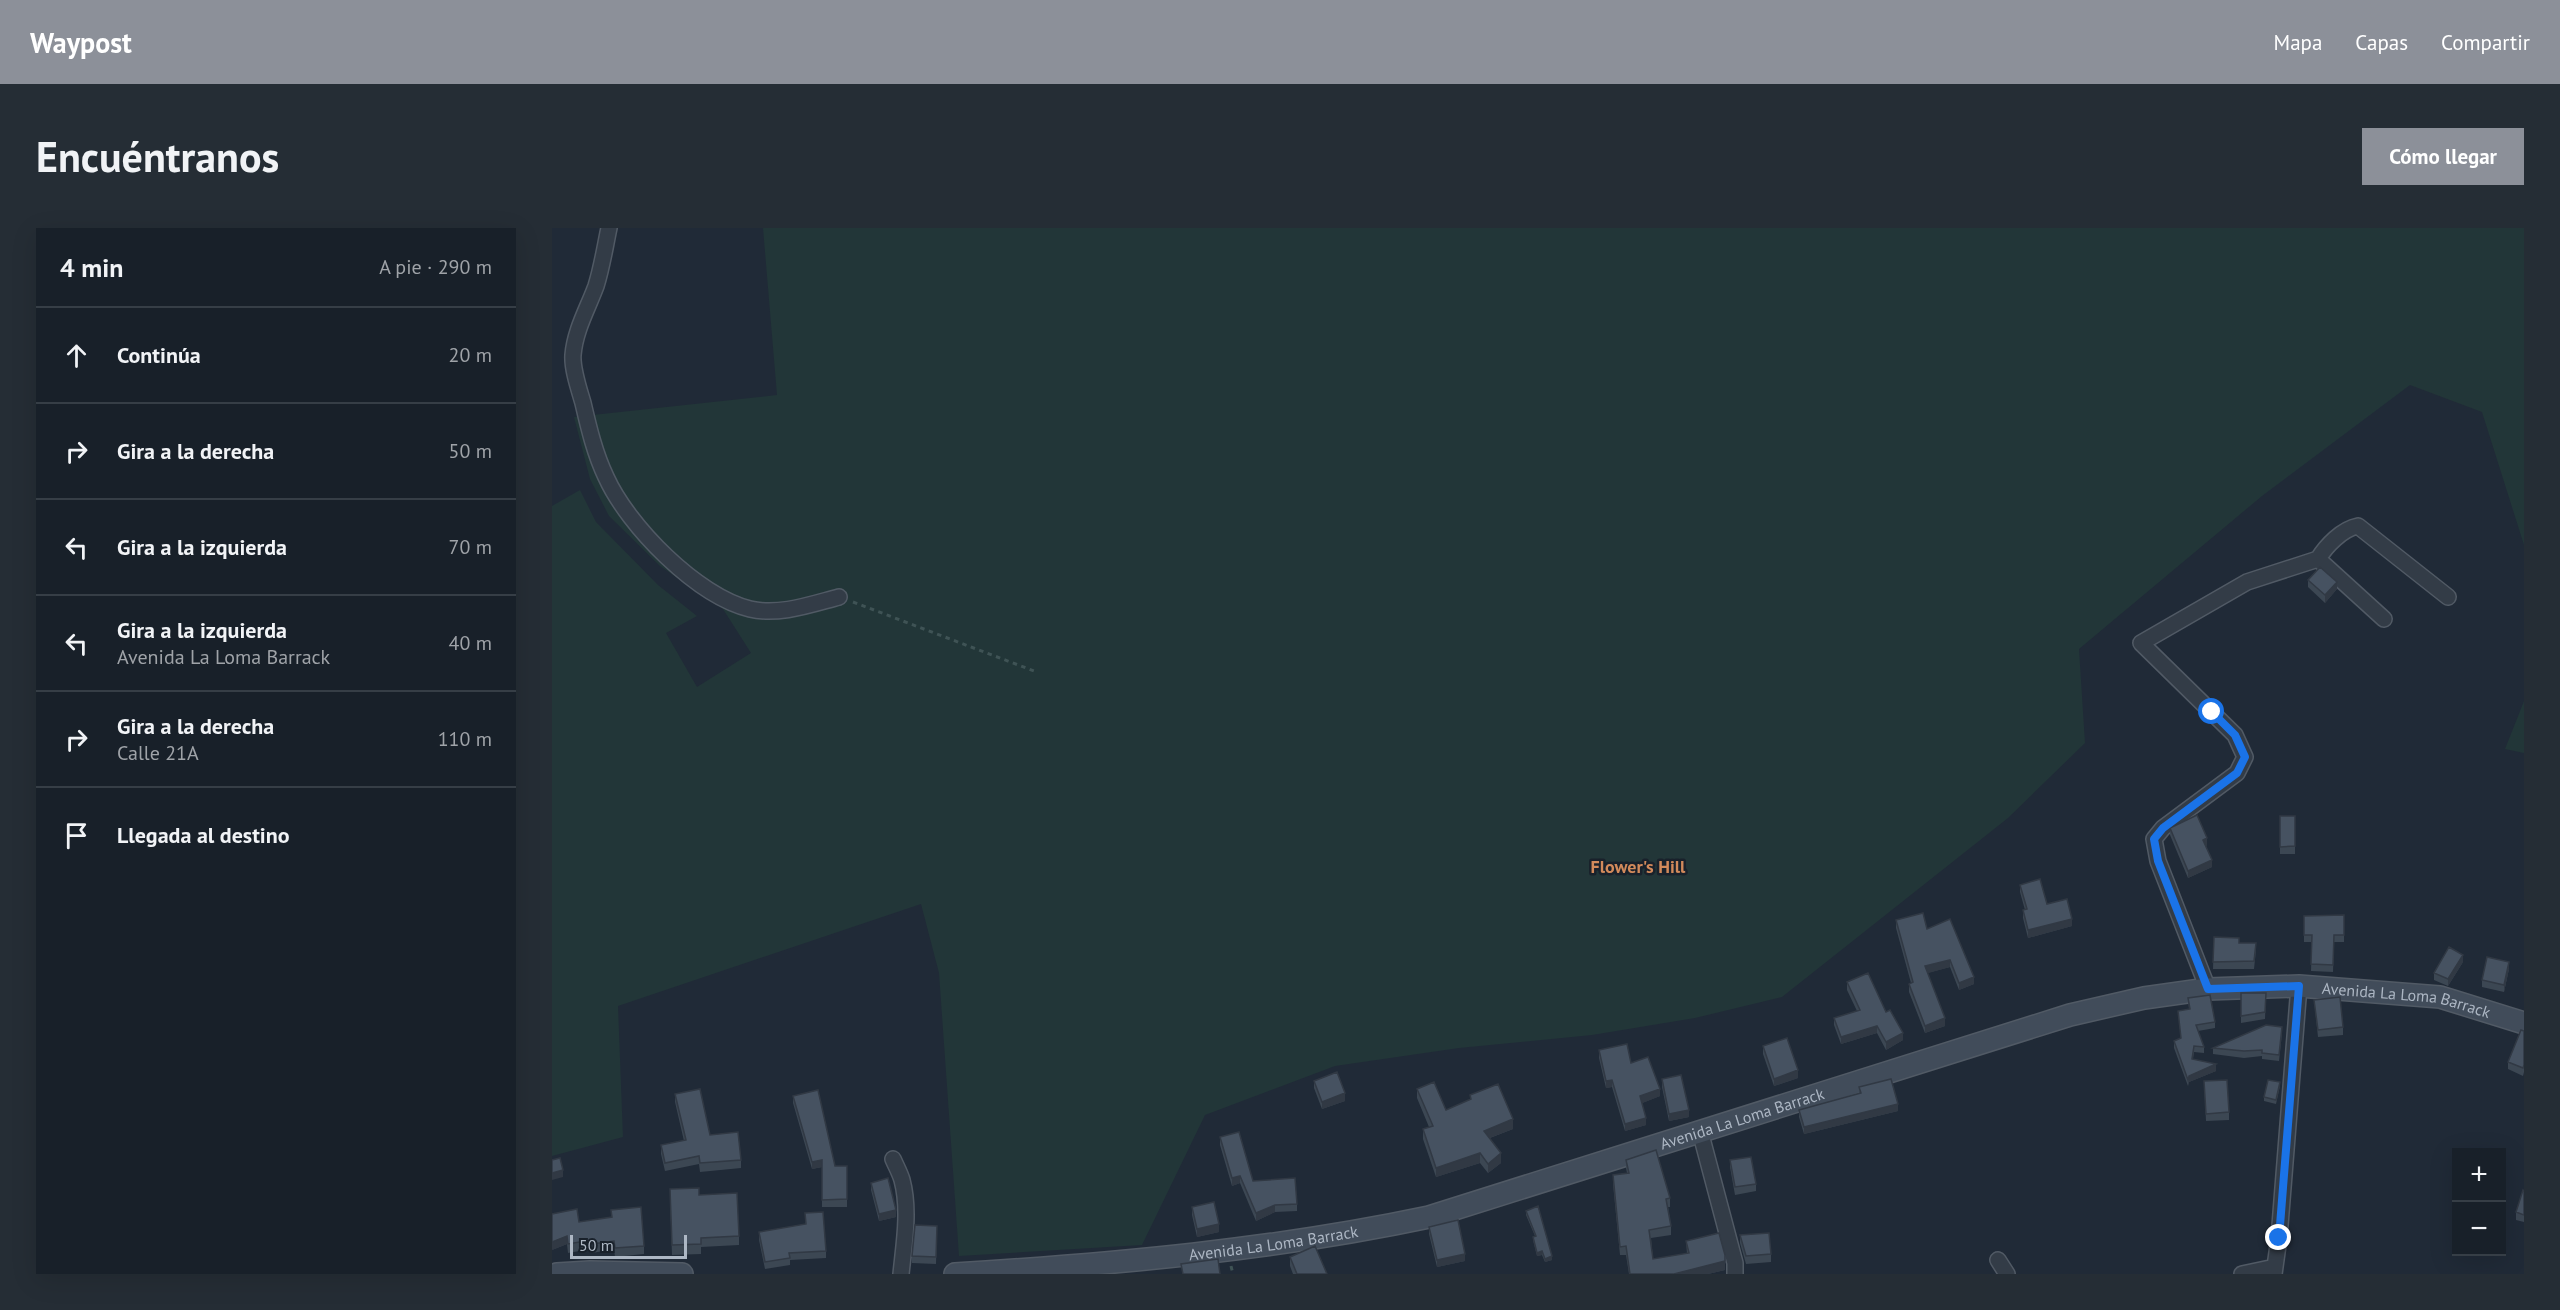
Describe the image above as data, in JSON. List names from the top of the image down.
{
  "streets": {
    "main road": ["Avenida La Loma Barrack"]
  },
  "districts": ["Flower's Hill"],
  "scale_bar": "50 m",
  "page": {
    "header": "Waypost",
    "nav": ["Mapa", "Capas", "Compartir"],
    "buttons": "Cómo llegar",
    "title": "Encuéntranos",
    "heading": ["4 min", "A pie · 290 m"],
    "list": [
      ["Continúa", "20 m"],
      ["Gira a la derecha", "50 m"],
      ["Gira a la izquierda", "70 m"],
      ["Gira a la izquierda", "Avenida La Loma Barrack", "40 m"],
      ["Gira a la derecha", "Calle 21A", "110 m"],
      "Llegada al destino"
    ],
    "map_buttons": ["+", "−"],
    "scale": "50 m"
  }
}
